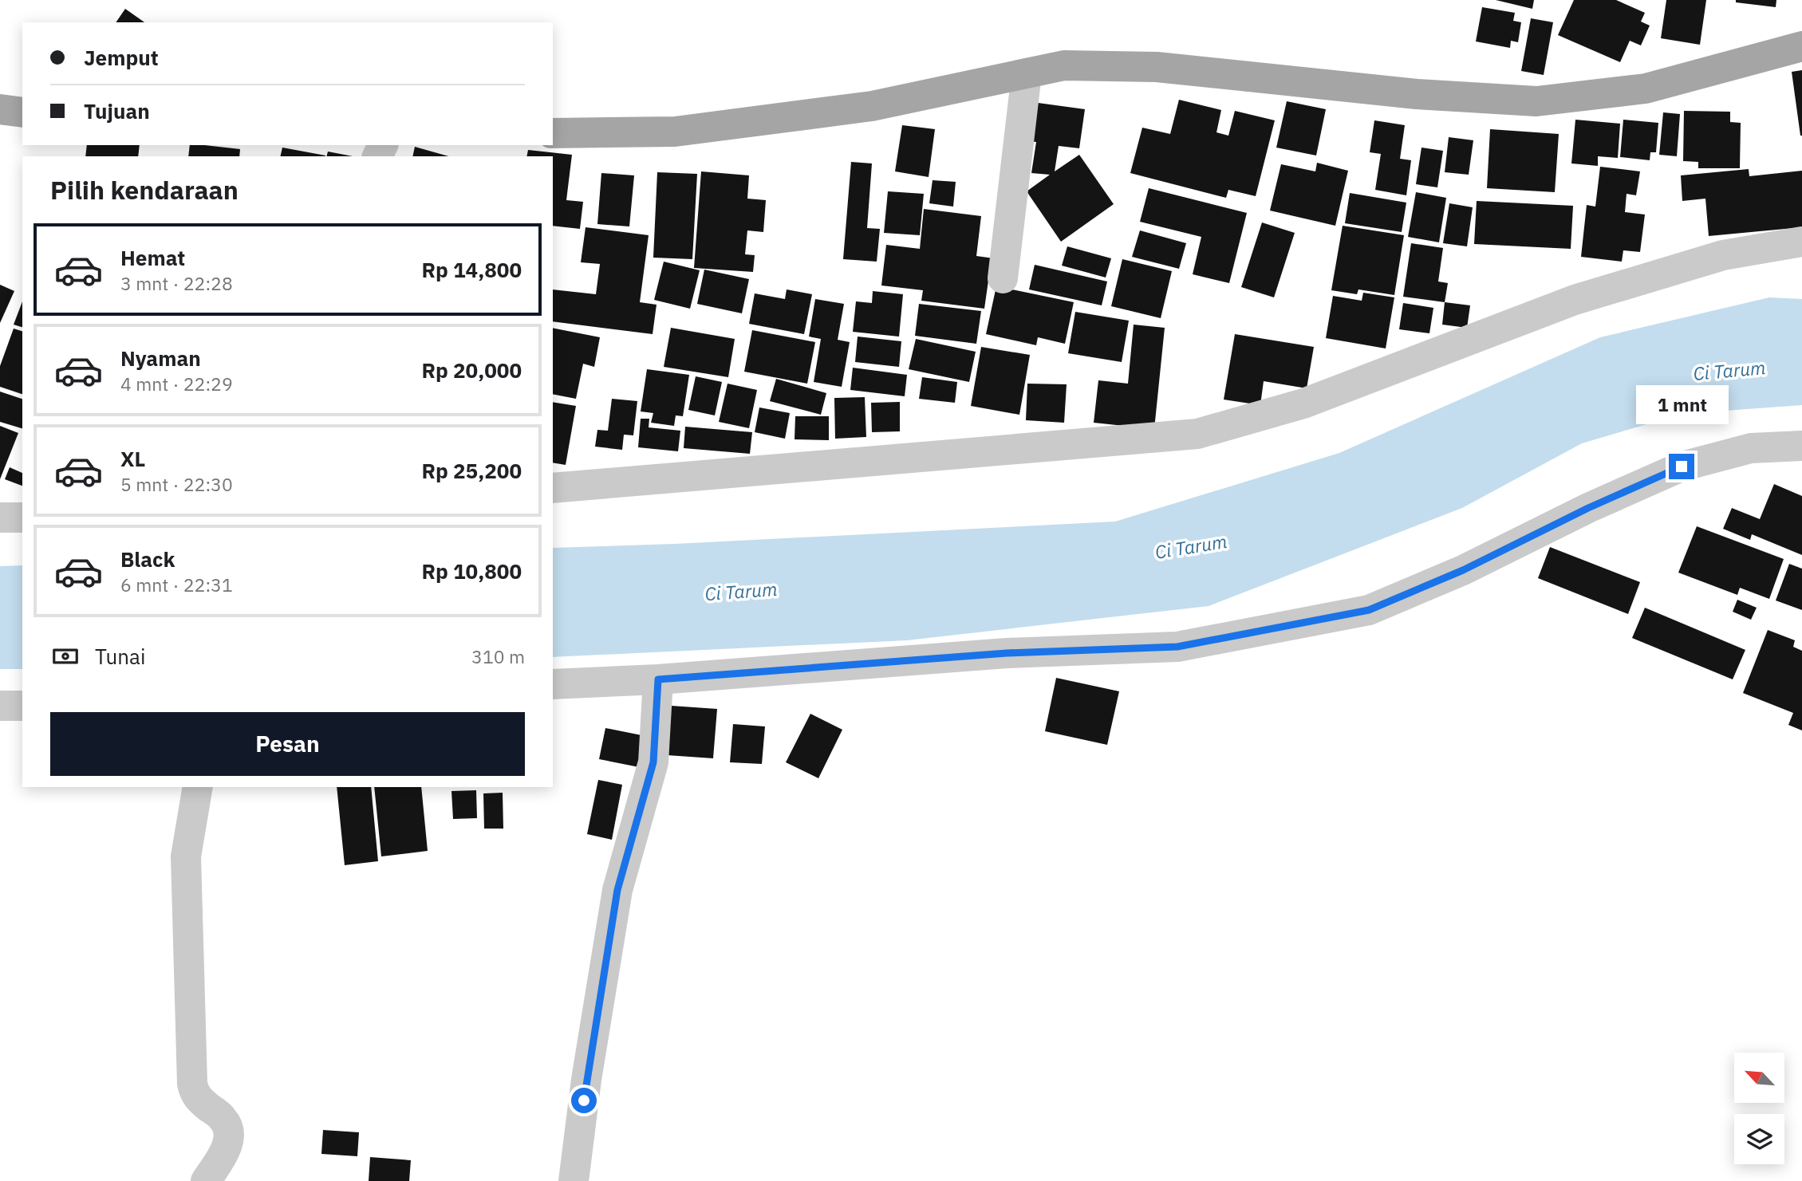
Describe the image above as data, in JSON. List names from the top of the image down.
{
  "water": ["Ci Tarum"],
  "north": "top left",
  "page": {
    "banner": ["Jemput", "Tujuan"],
    "heading": "Pilih kendaraan",
    "list": [
      {
        "name": "Hemat",
        "note": "3 mnt · 22:28",
        "value": "Rp 14,800"
      },
      {
        "name": "Nyaman",
        "note": "4 mnt · 22:29",
        "value": "Rp 20,000"
      },
      {
        "name": "XL",
        "note": "5 mnt · 22:30",
        "value": "Rp 25,200"
      },
      {
        "name": "Black",
        "note": "6 mnt · 22:31",
        "value": "Rp 10,800"
      }
    ],
    "bubble": "1 mnt",
    "pay": ["Tunai", "310 m"],
    "buttons": "Pesan"
  }
}
